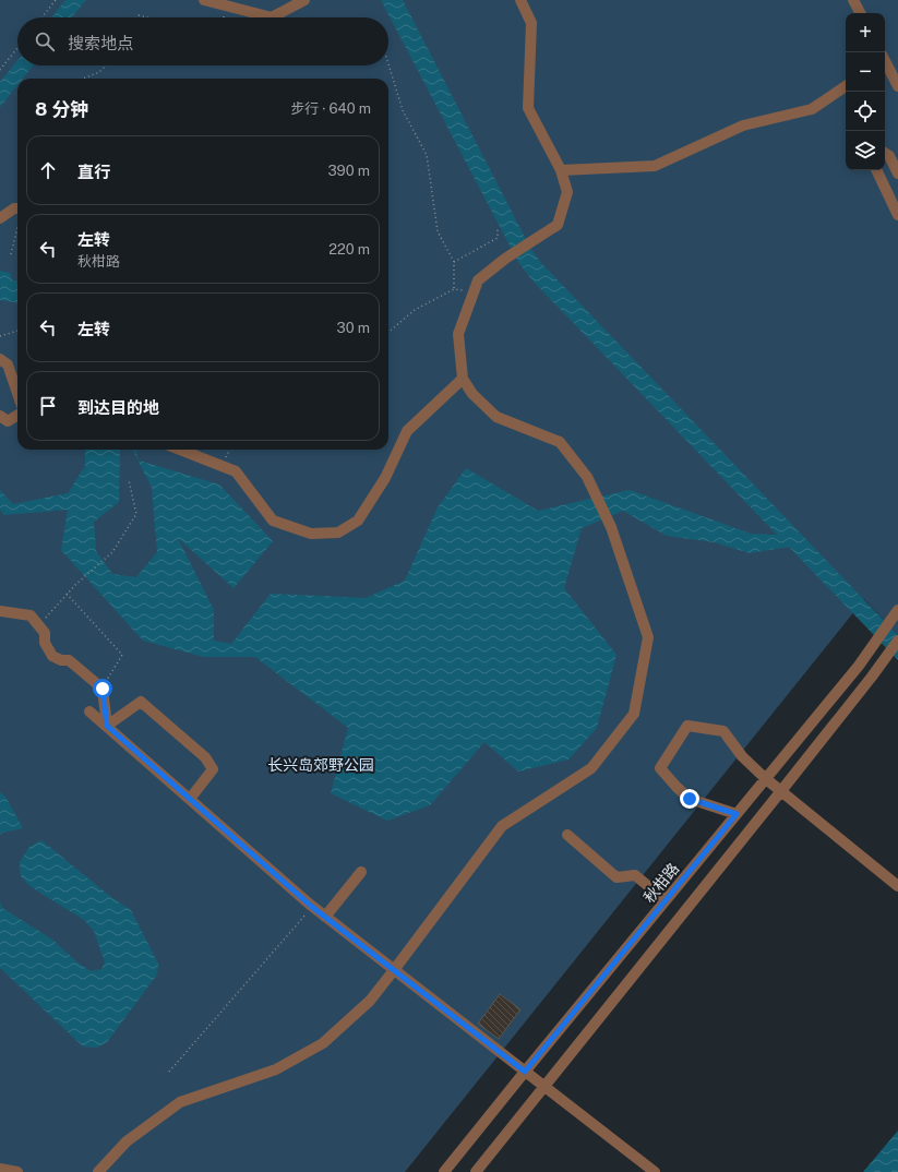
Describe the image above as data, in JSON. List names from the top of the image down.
{
  "streets": {
    "street": ["秋柑路"]
  },
  "parks": ["长兴岛郊野公园"],
  "page": {
    "map_buttons": ["+", "−"],
    "search": "搜索地点",
    "heading": ["8 分钟", "步行 · 640 m"],
    "list": [
      ["直行", "390 m"],
      ["左转", "秋柑路", "220 m"],
      ["左转", "30 m"],
      "到达目的地"
    ]
  }
}
